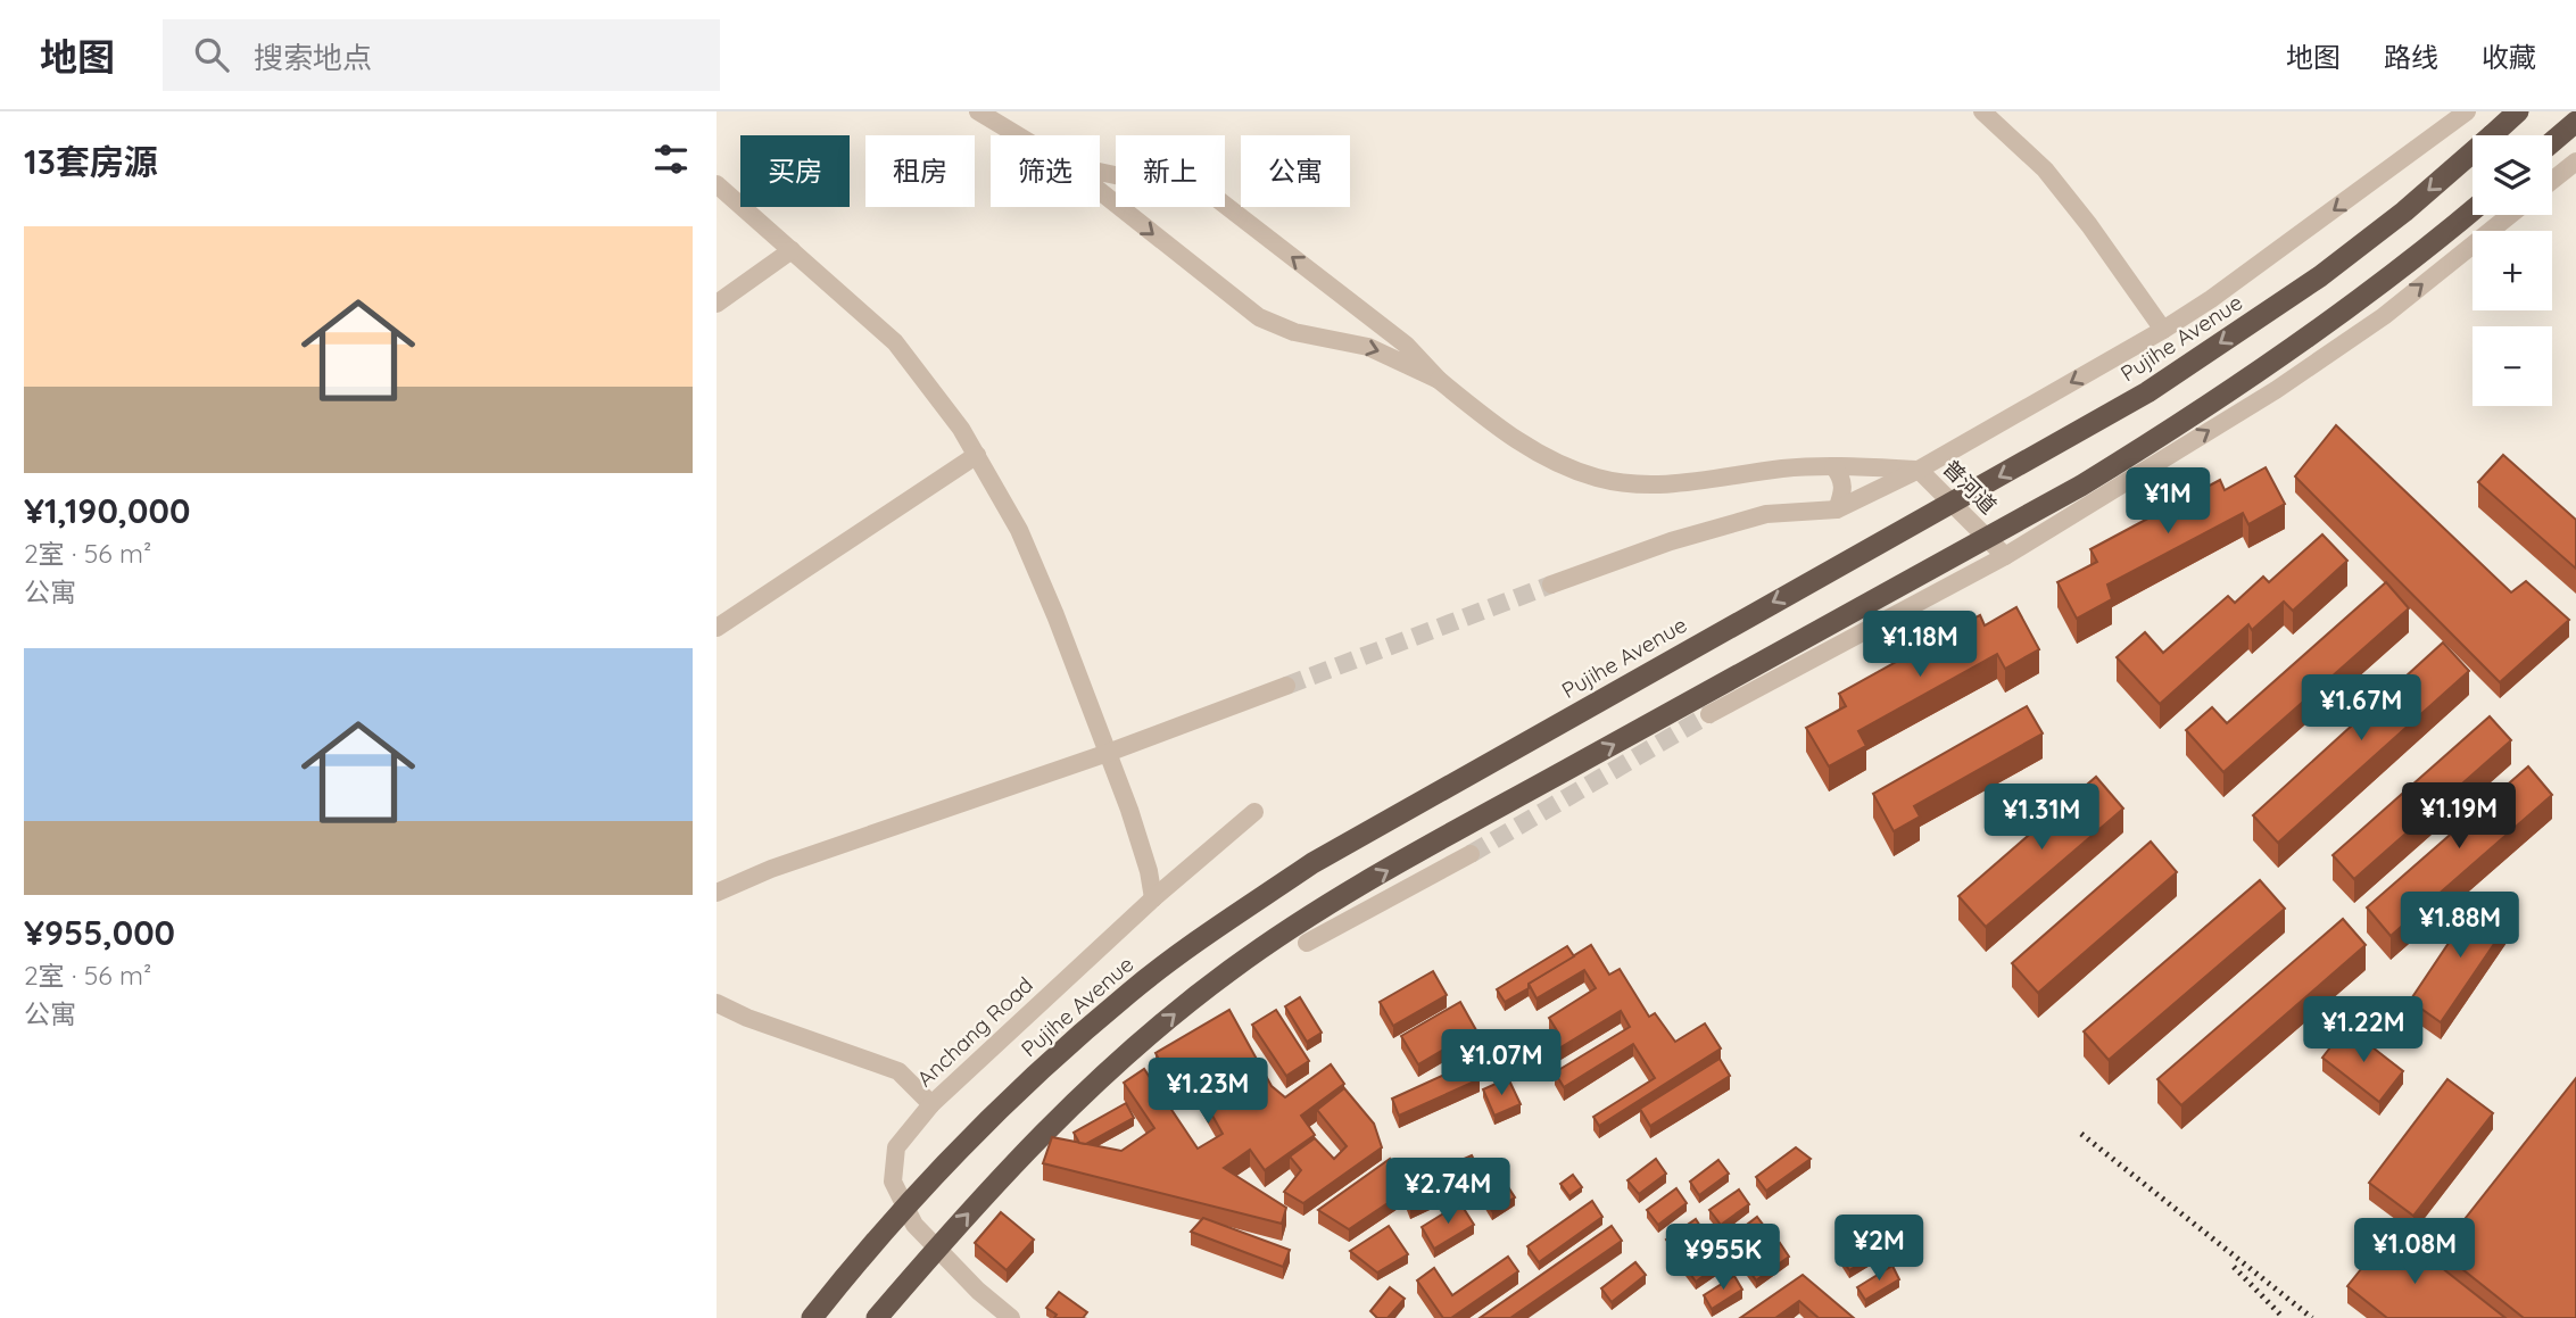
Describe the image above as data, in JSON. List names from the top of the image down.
{
  "streets": {
    "highway": ["Pujihe Avenue"],
    "street": ["普河道", "Anchang Road"]
  },
  "page": {
    "header": "地图",
    "search": "搜索地点",
    "nav": ["地图", "路线", "收藏"],
    "heading": "13套房源",
    "map_buttons": ["+", "−"],
    "chip": [
      "买房",
      "租房",
      "筛选",
      "新上",
      "公寓"
    ],
    "list": [
      {
        "name": "¥1,190,000",
        "note": "2室 · 56 m² · 公寓"
      },
      {
        "name": "¥955,000",
        "note": "2室 · 56 m² · 公寓"
      }
    ],
    "price": [
      "¥1M",
      "¥1.18M",
      "¥1.67M",
      "¥1.19M",
      "¥1.31M",
      "¥1.88M",
      "¥1.22M",
      "¥1.07M",
      "¥1.23M",
      "¥2.74M",
      "¥2M",
      "¥1.08M",
      "¥955K"
    ]
  }
}
